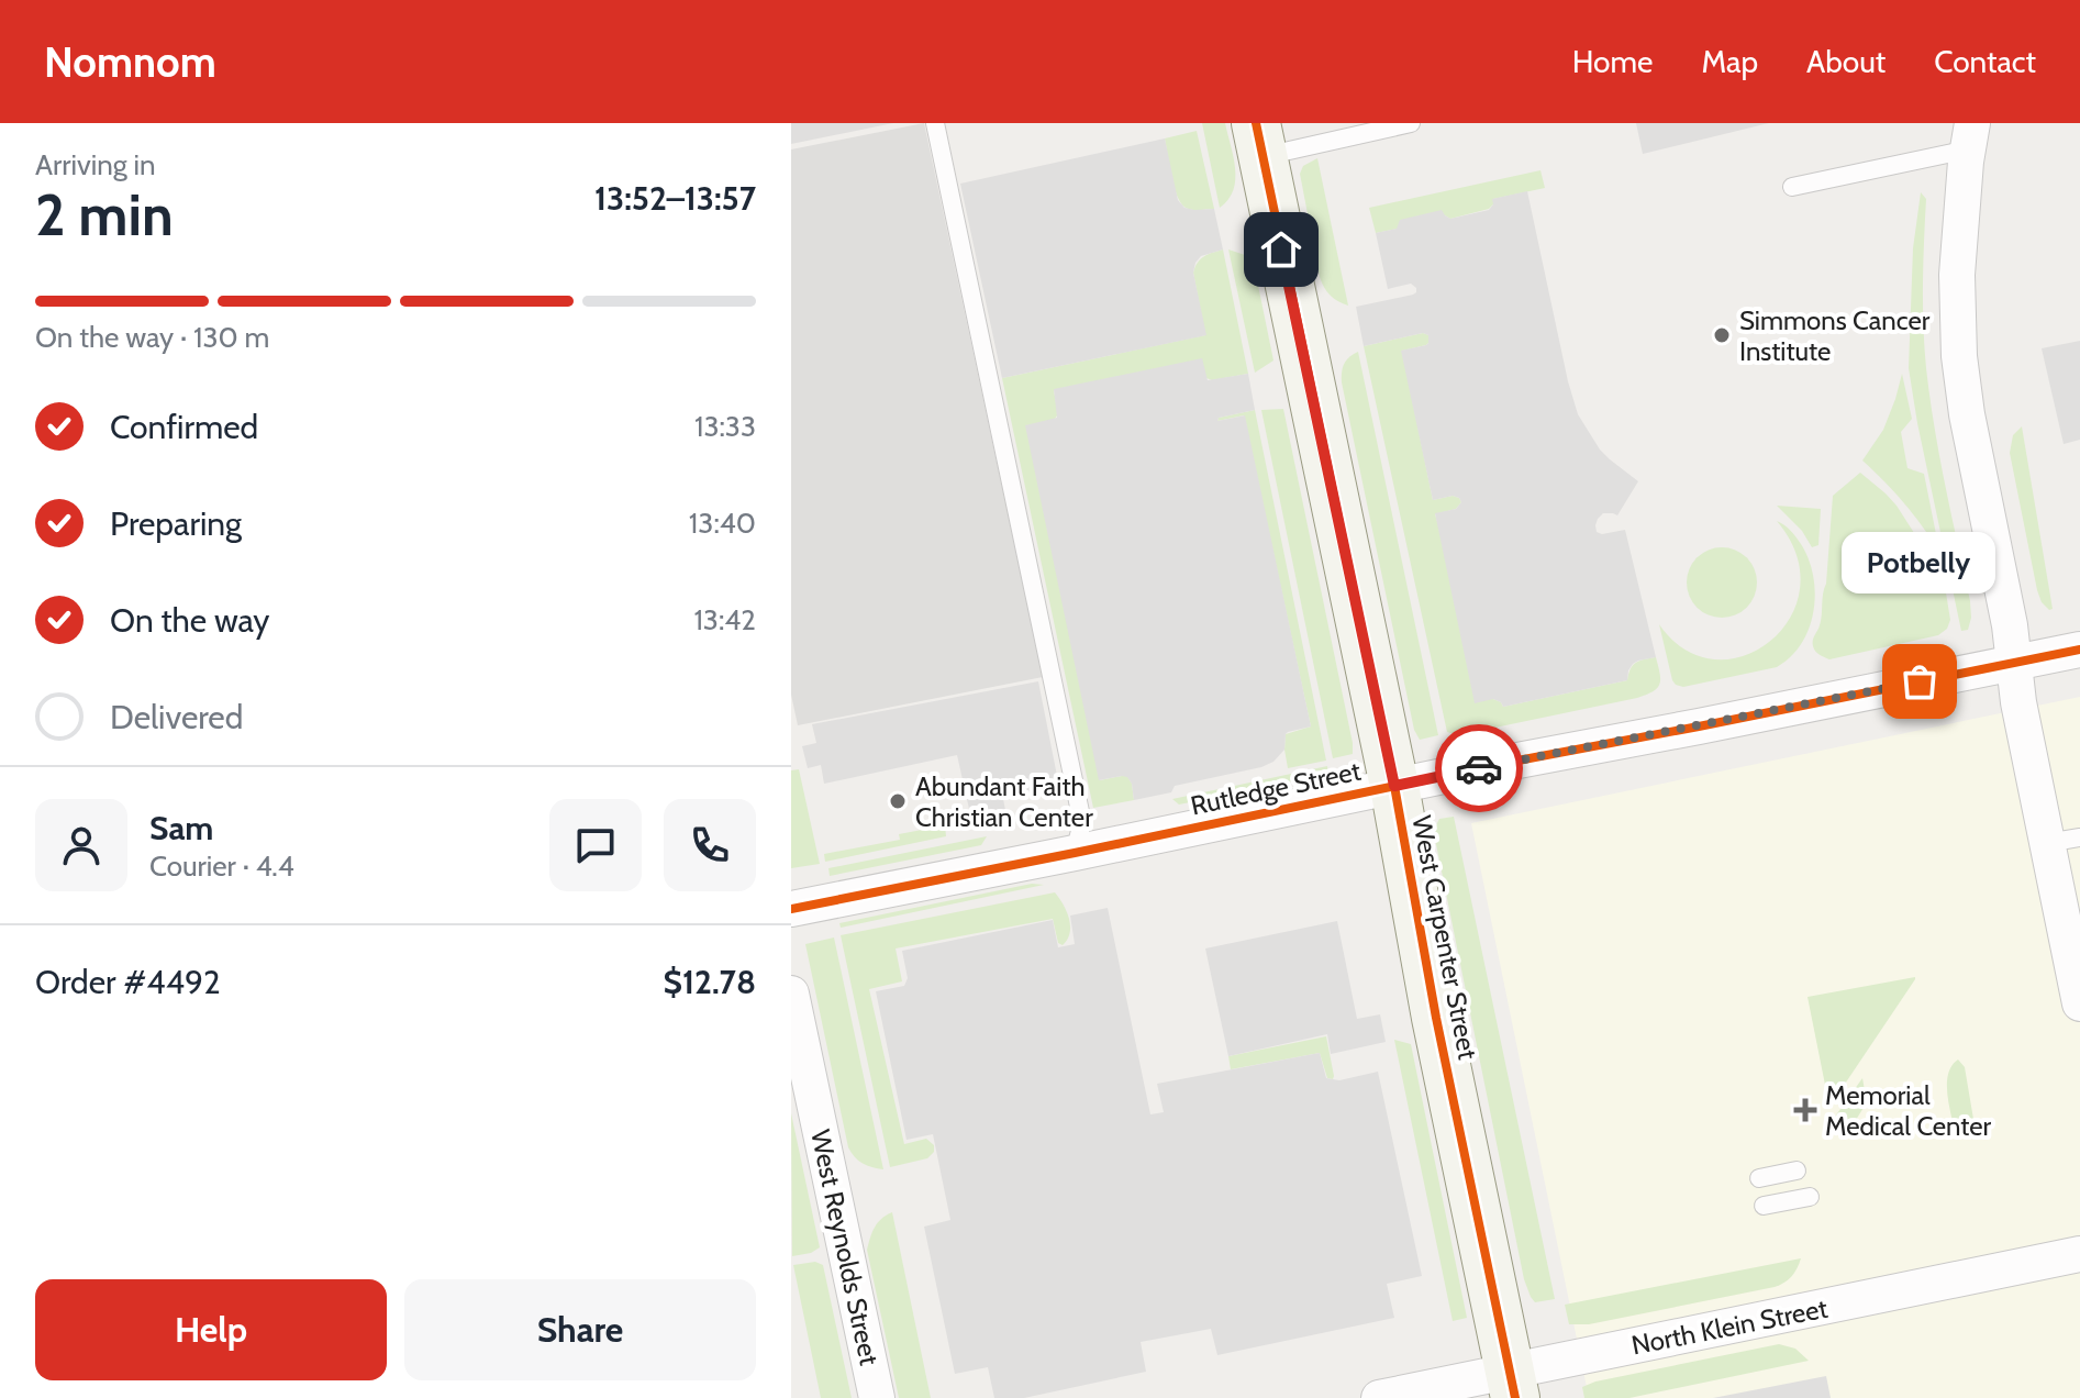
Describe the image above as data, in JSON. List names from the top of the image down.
{
  "streets": {
    "street": [
      "Rutledge Street",
      "West Carpenter Street",
      "West Reynolds Street",
      "North Klein Street"
    ]
  },
  "crossings": [
    ["Rutledge Street", "West Carpenter Street"],
    ["West Carpenter Street", "North Klein Street"]
  ],
  "places": {
    "other": ["Simmons Cancer Institute", "Potbelly", "Abundant Faith Christian Center"],
    "health": ["Memorial Medical Center"]
  },
  "page": {
    "header": "Nomnom",
    "nav": [
      "Home",
      "Map",
      "About",
      "Contact"
    ],
    "heading": ["2 min", "Arriving in", "13:52–13:57"],
    "panel": [
      "Sam",
      "Courier · 4.4",
      "Order #4492",
      "$12.78"
    ],
    "bar": "On the way · 130 m",
    "list": [
      ["Confirmed", "13:33"],
      ["Preparing", "13:40"],
      ["On the way", "13:42"],
      "Delivered"
    ],
    "bubble": "Potbelly",
    "buttons": ["Help", "Share"]
  }
}
